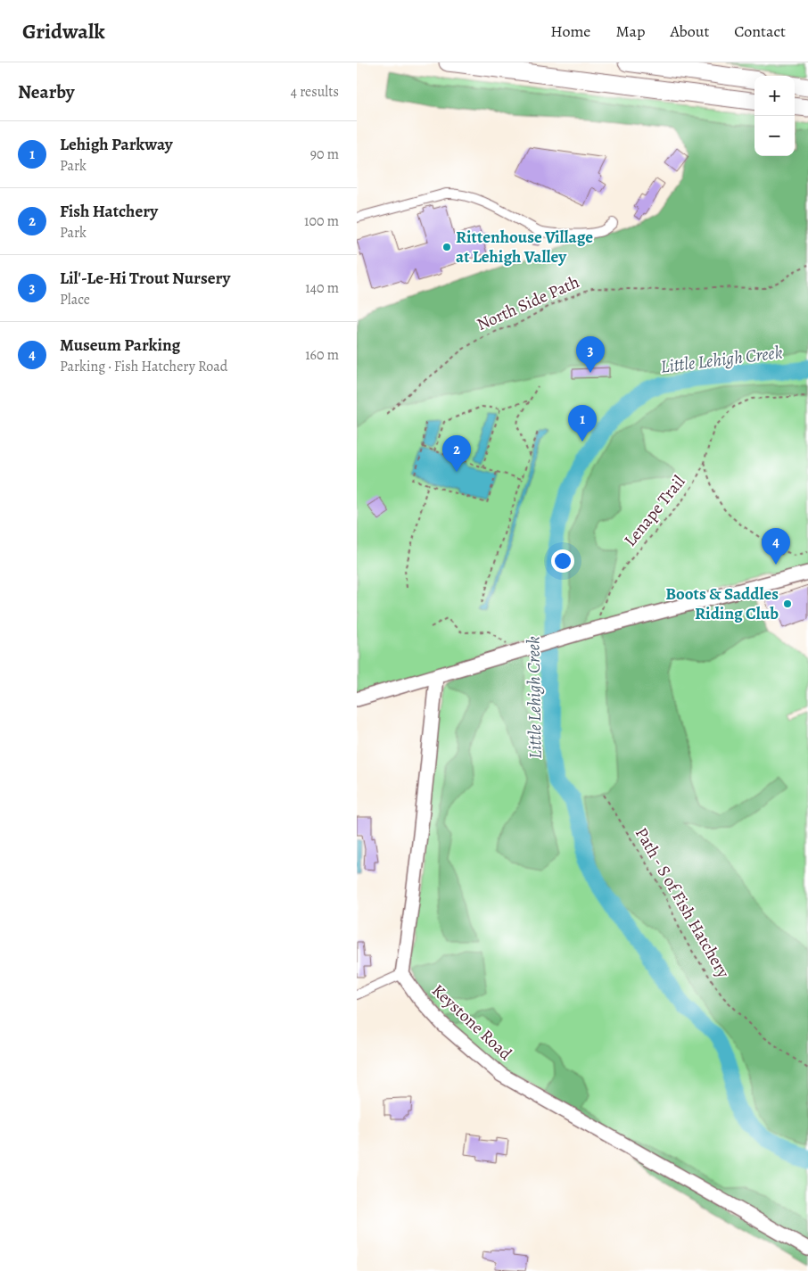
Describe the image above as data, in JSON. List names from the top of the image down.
{
  "streets": {
    "street": ["Keystone Road"],
    "path": ["North Side Path", "Lenape Trail", "Path - S of Fish Hatchery"]
  },
  "water": ["Little Lehigh Creek"],
  "places": ["Rittenhouse Village at Lehigh Valley", "Boots & Saddles Riding Club"],
  "page": {
    "header": "Gridwalk",
    "nav": [
      "Home",
      "Map",
      "About",
      "Contact"
    ],
    "heading": ["Nearby", "4 results"],
    "map_buttons": ["+", "−"],
    "list": [
      {
        "mark": "1",
        "name": "Lehigh Parkway",
        "note": "Park",
        "value": "90 m"
      },
      {
        "mark": "2",
        "name": "Fish Hatchery",
        "note": "Park",
        "value": "100 m"
      },
      {
        "mark": "3",
        "name": "Lil'-Le-Hi Trout Nursery",
        "note": "Place",
        "value": "140 m"
      },
      {
        "mark": "4",
        "name": "Museum Parking",
        "note": "Parking · Fish Hatchery Road",
        "value": "160 m"
      }
    ],
    "pins": [
      "3",
      "1",
      "2",
      "4"
    ]
  }
}
